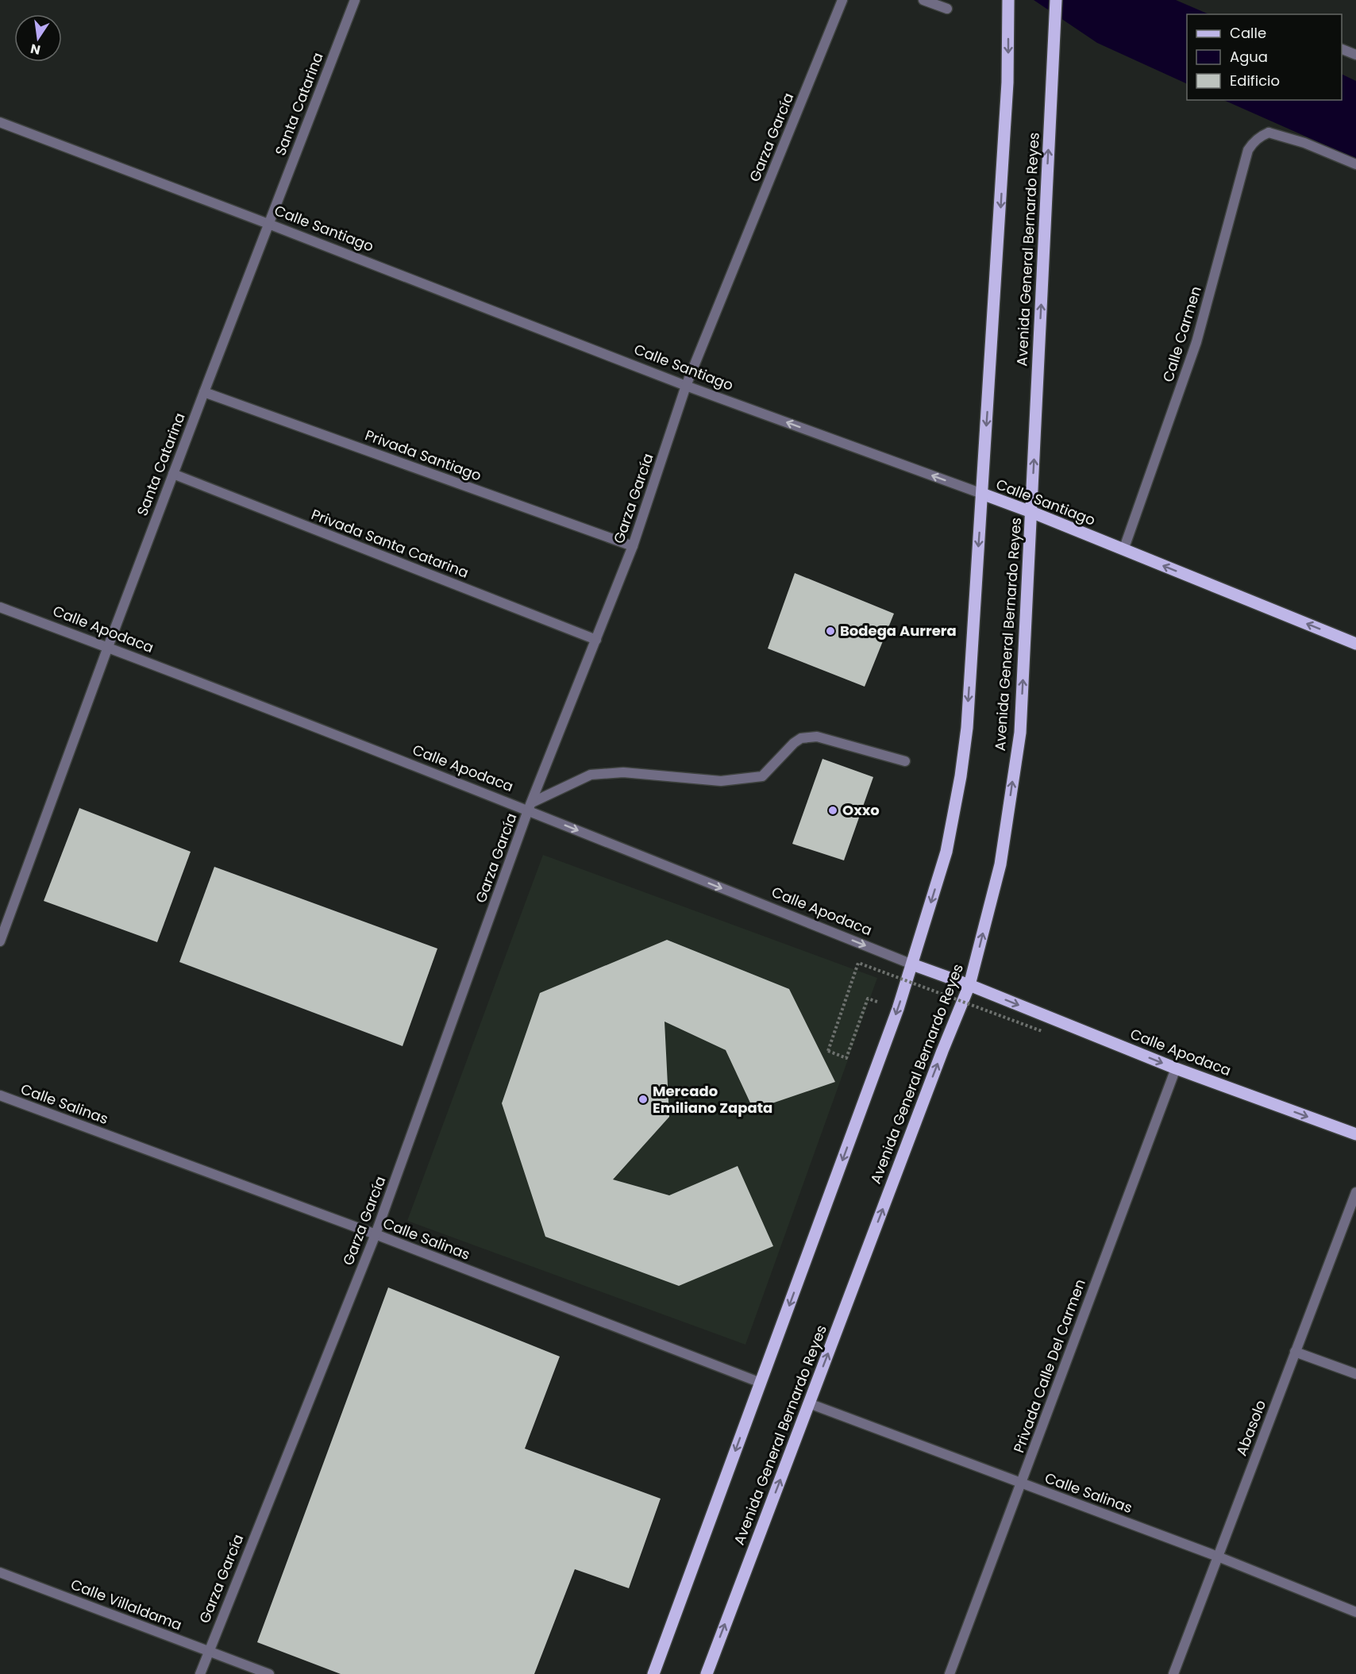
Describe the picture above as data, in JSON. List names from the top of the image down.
{
  "streets": {
    "main road": ["Calle Santiago", "Avenida General Bernardo Reyes", "Calle Apodaca"],
    "street": [
      "Santa Catarina",
      "Garza García",
      "Calle Carmen",
      "Privada Santiago",
      "Privada Santa Catarina",
      "Calle Salinas",
      "Privada Calle Del Carmen",
      "Abasolo",
      "Calle Villaldama"
    ]
  },
  "crossings": [
    ["Santa Catarina", "Calle Santiago"],
    ["Santa Catarina", "Privada Santiago"],
    ["Santa Catarina", "Privada Santa Catarina"],
    ["Santa Catarina", "Calle Apodaca"],
    ["Garza García", "Calle Santiago"],
    ["Garza García", "Privada Santiago"],
    ["Garza García", "Privada Santa Catarina"],
    ["Garza García", "Calle Apodaca"],
    ["Garza García", "Calle Salinas"],
    ["Garza García", "Calle Villaldama"],
    ["Calle Santiago", "Avenida General Bernardo Reyes"],
    ["Calle Santiago", "Calle Carmen"],
    ["Avenida General Bernardo Reyes", "Calle Apodaca"],
    ["Avenida General Bernardo Reyes", "Calle Salinas"],
    ["Calle Apodaca", "Privada Calle Del Carmen"],
    ["Calle Salinas", "Privada Calle Del Carmen"],
    ["Calle Salinas", "Abasolo"]
  ],
  "one_way": ["Calle Santiago", "Calle Apodaca"],
  "places": ["Bodega Aurrera", "Oxxo", "Mercado Emiliano Zapata"],
  "legend": ["Calle", "Agua", "Edificio"],
  "north": "bottom"
}
